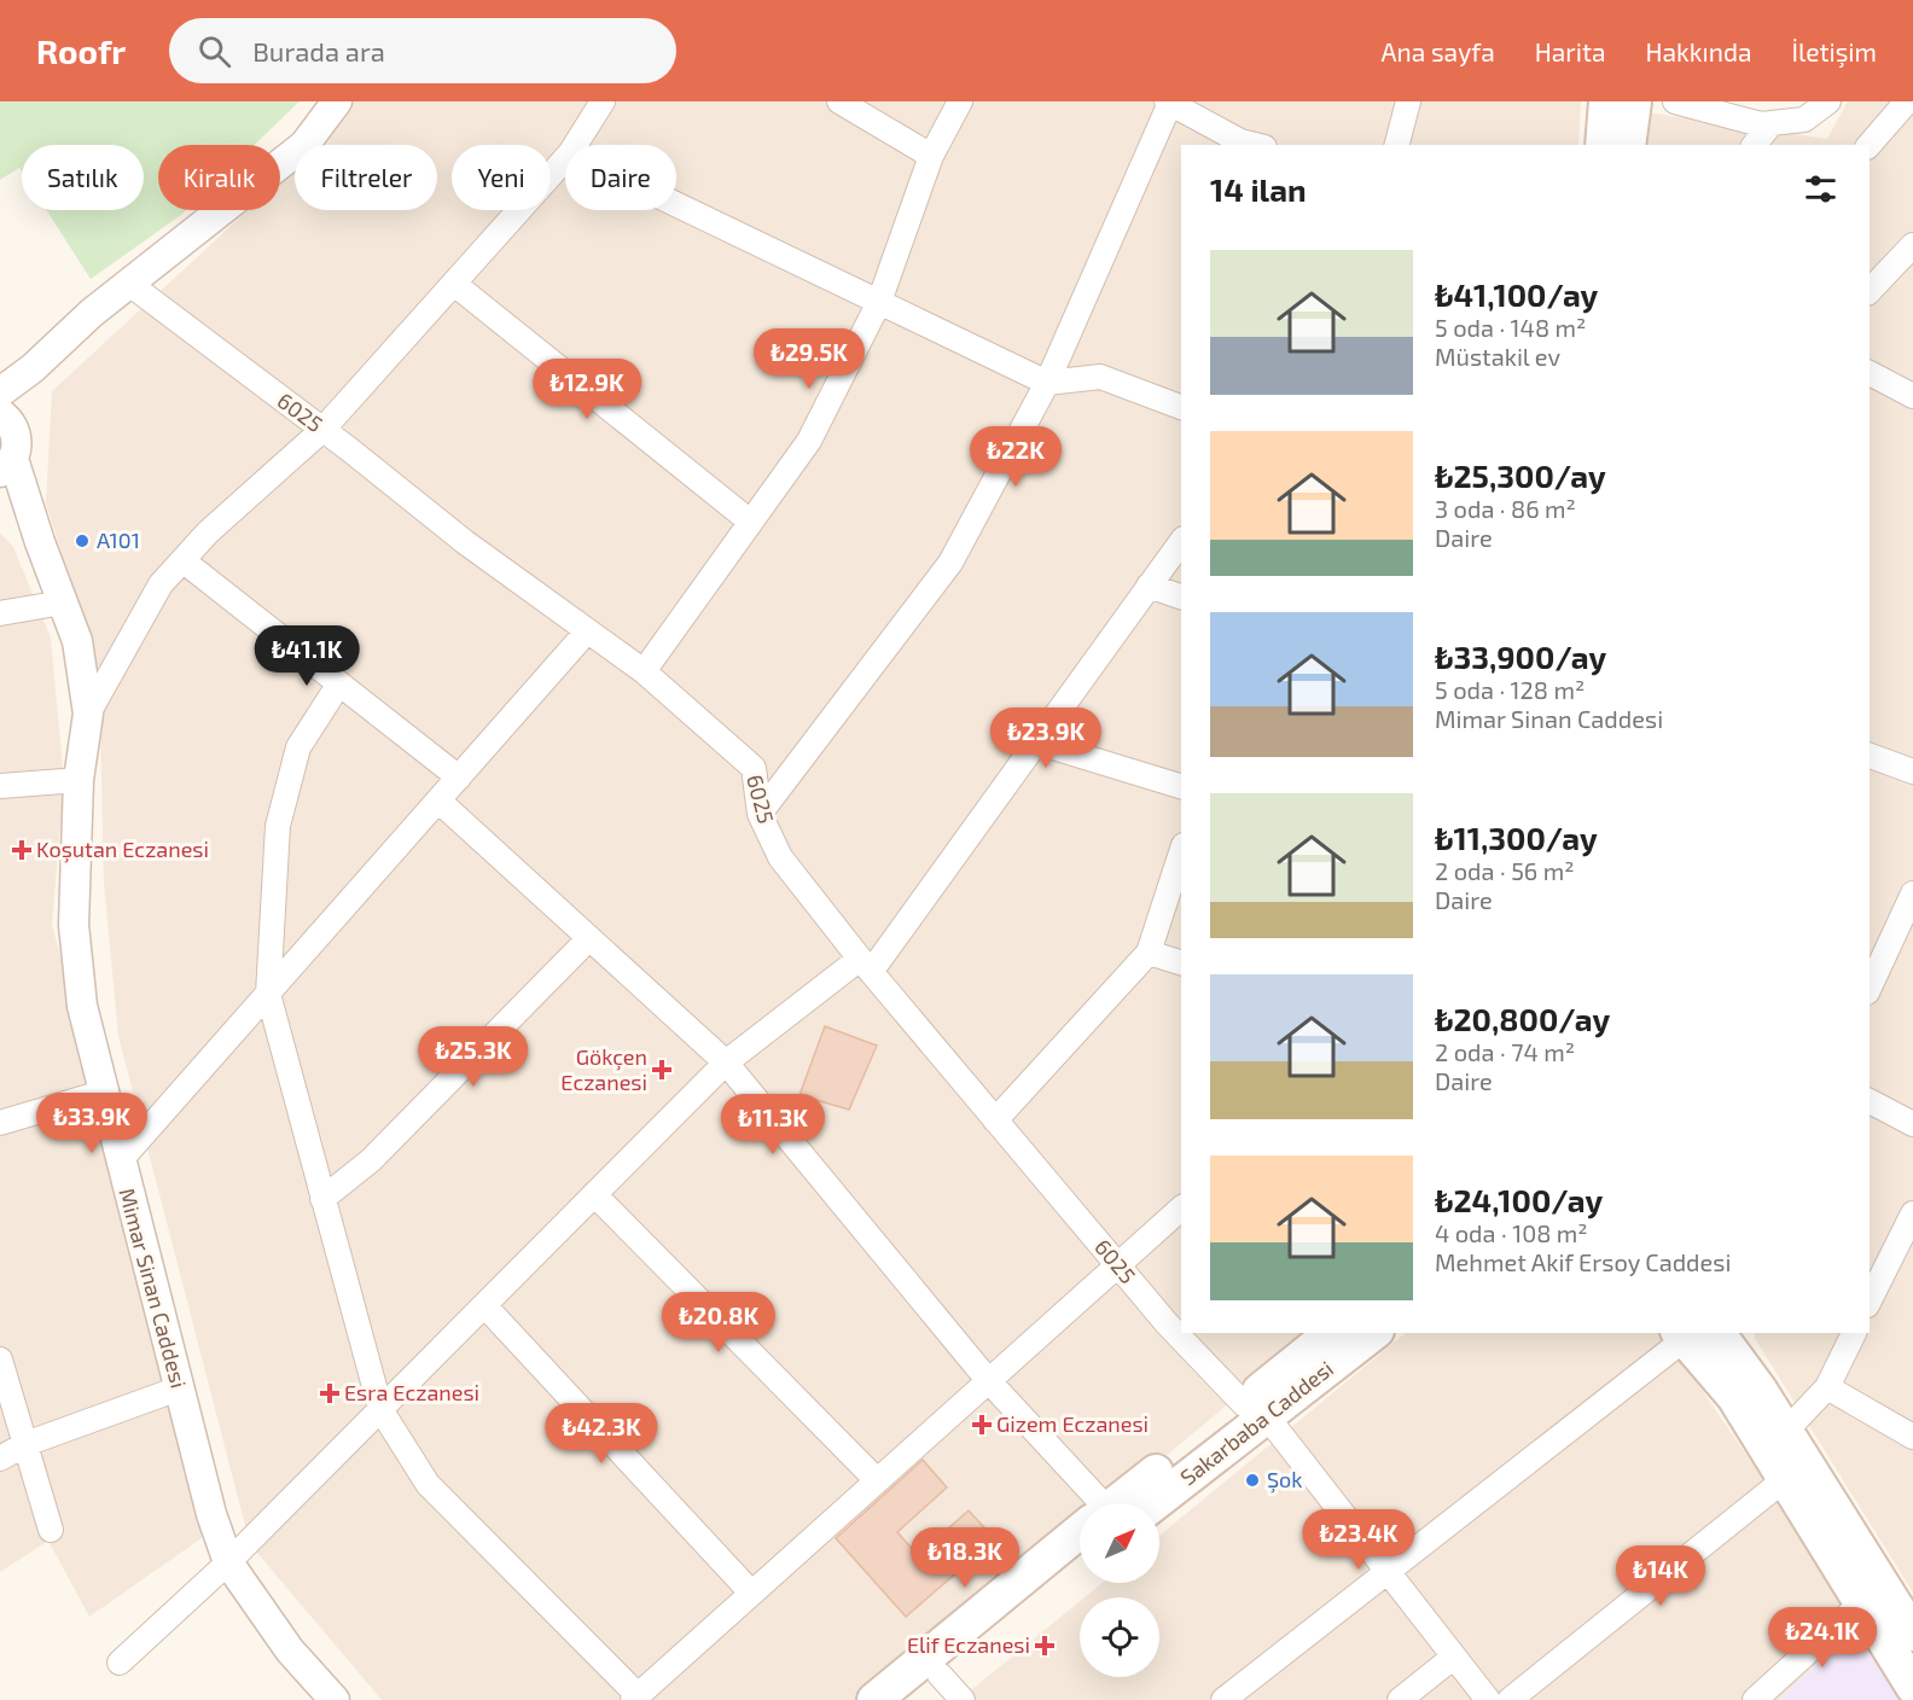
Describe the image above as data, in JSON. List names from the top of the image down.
{
  "streets": {
    "main road": ["Sakarbaba Caddesi"],
    "street": ["6025", "Mimar Sinan Caddesi"]
  },
  "crossings": [
    ["6025", "Sakarbaba Caddesi"]
  ],
  "places": {
    "other": ["A101", "Şok"],
    "health": [
      "Koşutan Eczanesi",
      "Gökçen Eczanesi",
      "Esra Eczanesi",
      "Gizem Eczanesi",
      "Elif Eczanesi"
    ]
  },
  "north": "top right",
  "page": {
    "header": "Roofr",
    "search": "Burada ara",
    "nav": [
      "Ana sayfa",
      "Harita",
      "Hakkında",
      "İletişim"
    ],
    "chip": [
      "Satılık",
      "Kiralık",
      "Filtreler",
      "Yeni",
      "Daire"
    ],
    "heading": "14 ilan",
    "list": [
      {
        "name": "₺41,100/ay",
        "note": "5 oda · 148 m² · Müstakil ev"
      },
      {
        "name": "₺25,300/ay",
        "note": "3 oda · 86 m² · Daire"
      },
      {
        "name": "₺33,900/ay",
        "note": "5 oda · 128 m² · Mimar Sinan Caddesi"
      },
      {
        "name": "₺11,300/ay",
        "note": "2 oda · 56 m² · Daire"
      },
      {
        "name": "₺20,800/ay",
        "note": "2 oda · 74 m² · Daire"
      },
      {
        "name": "₺24,100/ay",
        "note": "4 oda · 108 m² · Mehmet Akif Ersoy Caddesi"
      }
    ],
    "price": [
      "₺29.5K",
      "₺12.9K",
      "₺22K",
      "₺41.1K",
      "₺23.9K",
      "₺25.3K",
      "₺33.9K",
      "₺11.3K",
      "₺20.8K",
      "₺42.3K",
      "₺23.4K",
      "₺18.3K",
      "₺14K",
      "₺24.1K"
    ]
  }
}
